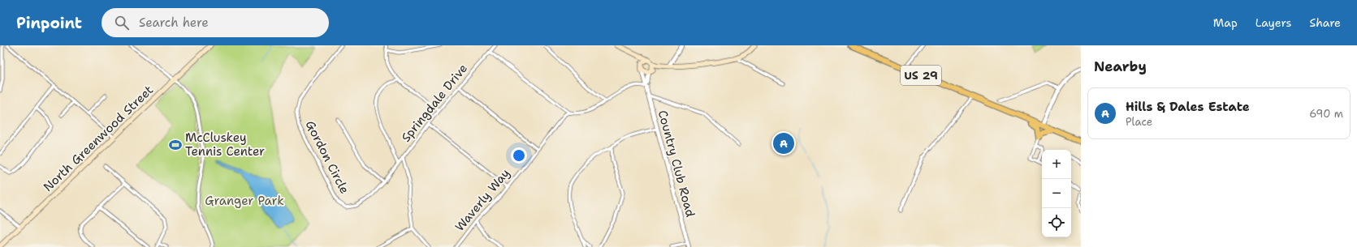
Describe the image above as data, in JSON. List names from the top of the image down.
{
  "streets": {
    "main road": ["US 29", "North Greenwood Street"],
    "street": [
      "Springdale Drive",
      "Gordon Circle",
      "Country Club Road",
      "Waverly Way"
    ]
  },
  "crossings": [
    ["Springdale Drive", "Gordon Circle"]
  ],
  "parks": ["Granger Park"],
  "places": {
    "sports": ["McCluskey Tennis Center"]
  },
  "page": {
    "header": "Pinpoint",
    "search": "Search here",
    "nav": ["Map", "Layers", "Share"],
    "heading": "Nearby",
    "list": [
      {
        "mark": "A",
        "name": "Hills & Dales Estate",
        "note": "Place",
        "value": "690 m"
      }
    ],
    "pins": "A",
    "map_buttons": ["+", "−"]
  }
}
